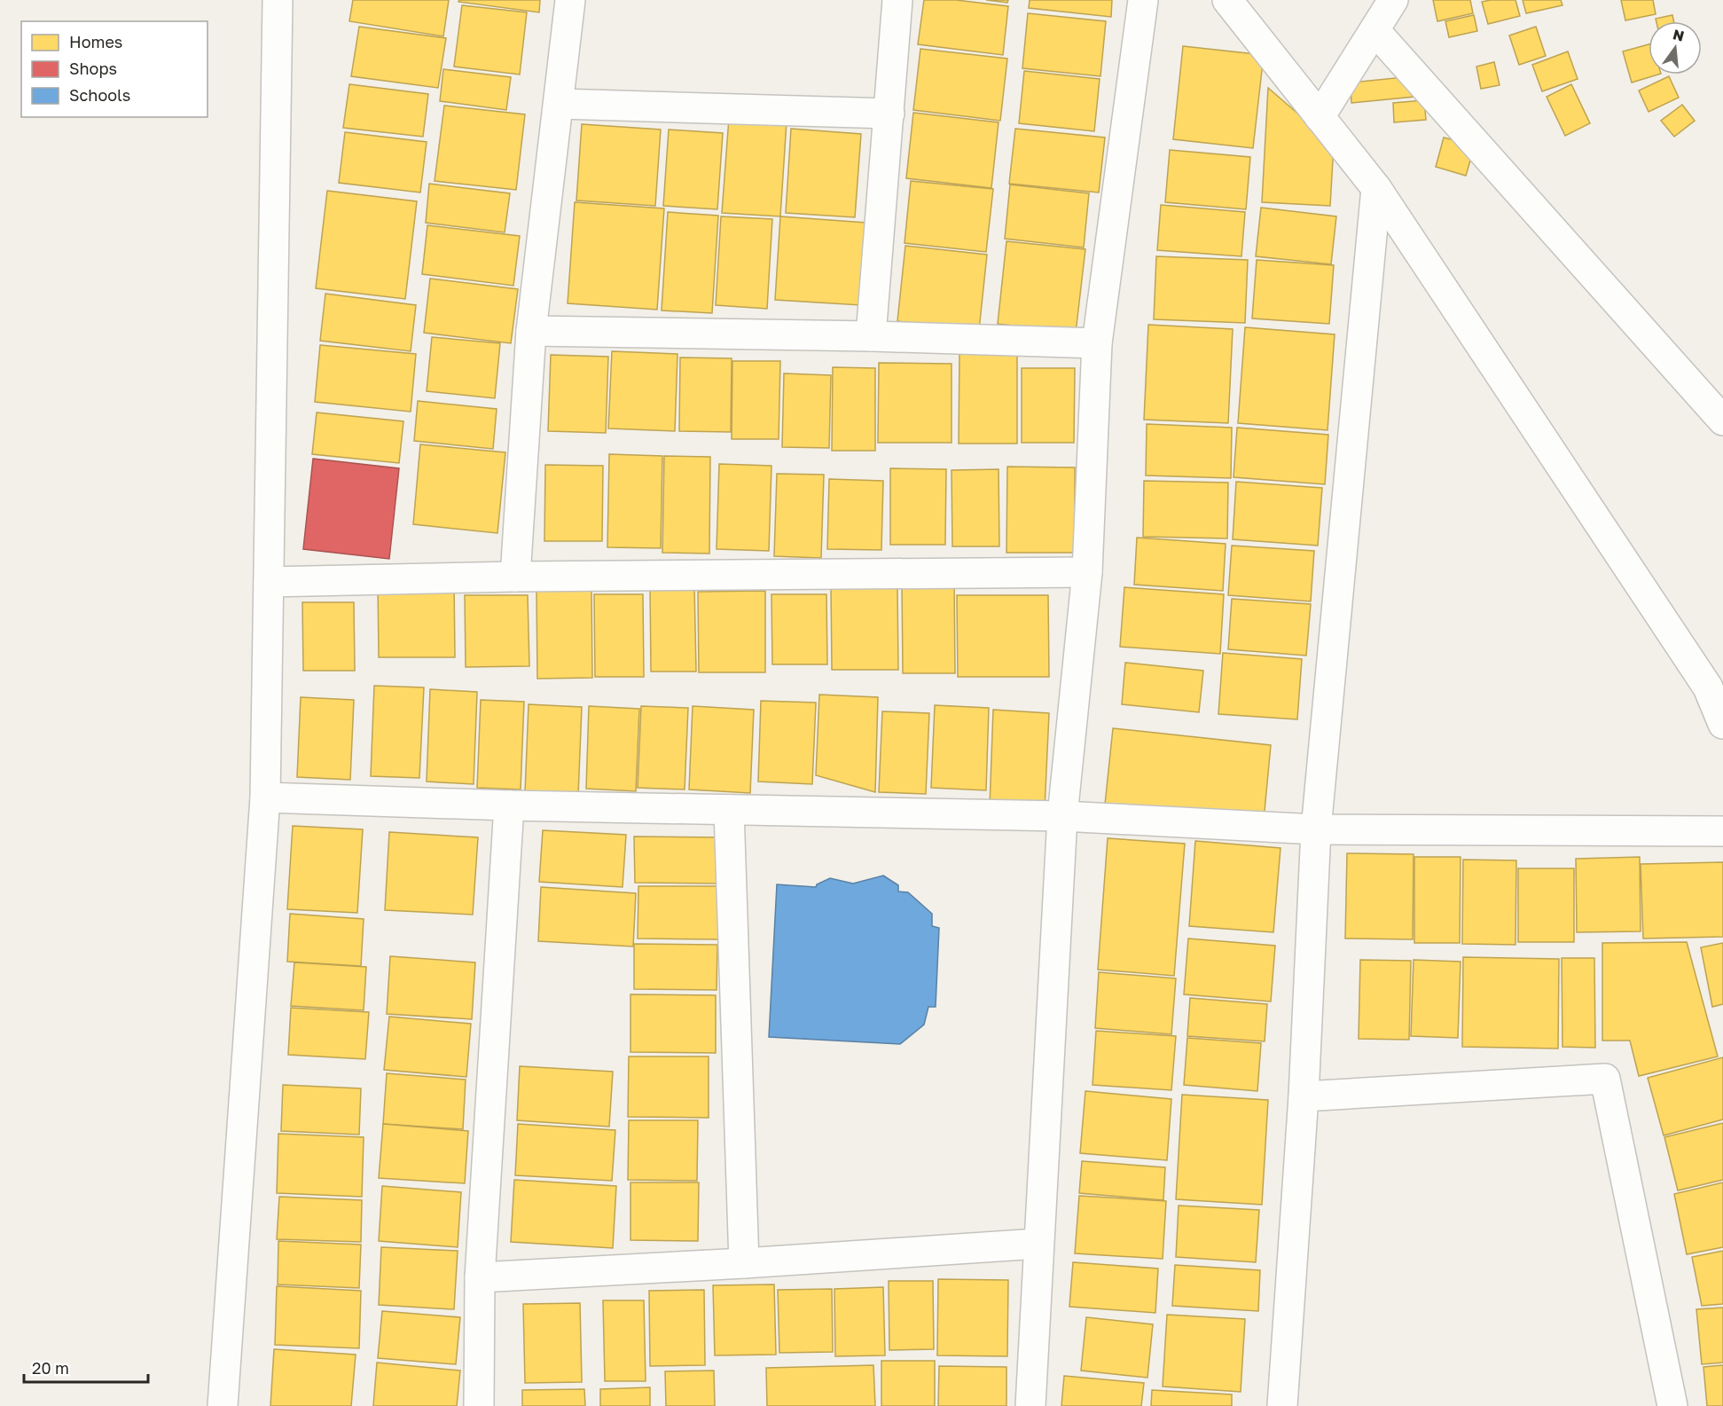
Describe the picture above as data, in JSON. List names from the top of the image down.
{
  "legend": ["Homes", "Shops", "Schools"],
  "scale_bar": "20 m",
  "north": "top"
}
